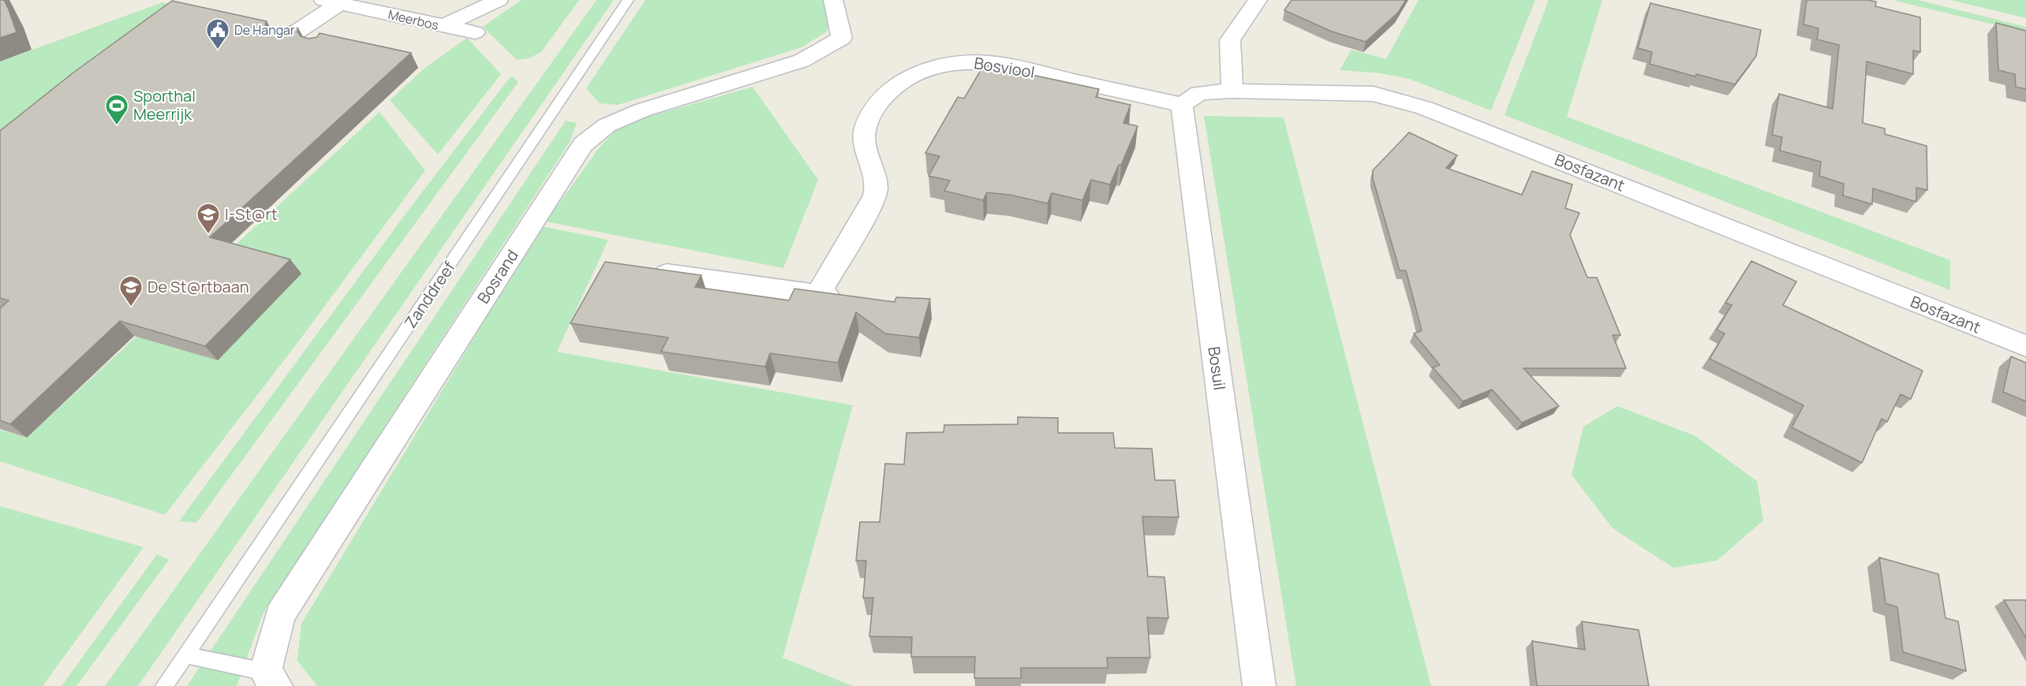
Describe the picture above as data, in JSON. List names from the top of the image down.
{
  "streets": {
    "street": [
      "Meerbos",
      "Bosviool",
      "Bosfazant",
      "Bosrand",
      "Bosuil"
    ],
    "lane": ["Zanddreef"]
  },
  "crossings": [
    ["Bosviool", "Bosuil"]
  ],
  "places": {
    "public building": ["De Hangar"],
    "sports": ["Sporthal Meerrijk"],
    "school or university": ["I-St@rt", "De St@rtbaan"]
  }
}
